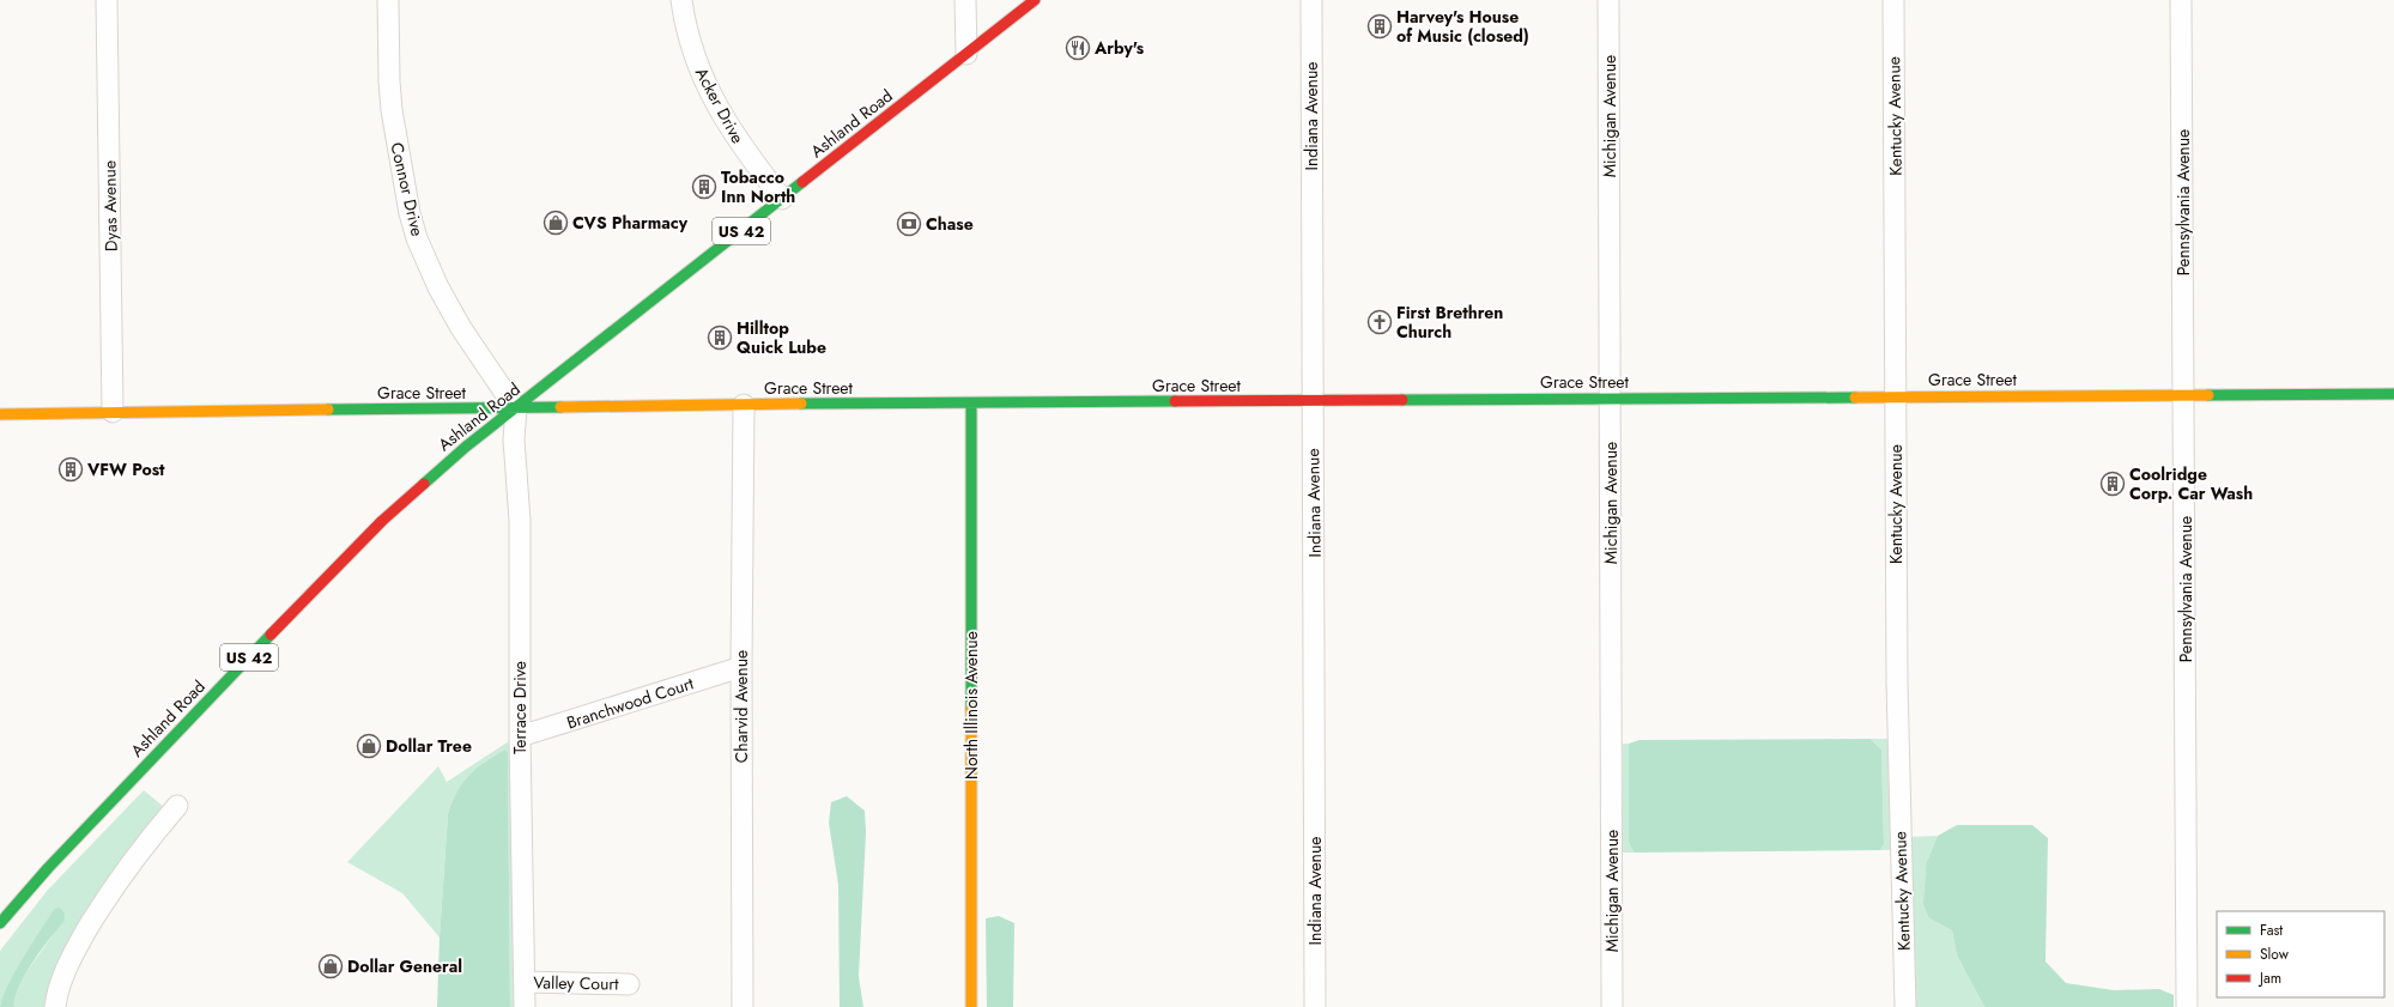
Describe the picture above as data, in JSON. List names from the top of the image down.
{
  "streets": {
    "street": [
      "Acker Drive",
      "Indiana Avenue",
      "Michigan Avenue",
      "Kentucky Avenue",
      "Ashland Road",
      "Connor Drive",
      "Pennsylvania Avenue",
      "Dyas Avenue",
      "US 42",
      "Grace Street",
      "Branchwood Court",
      "North Illinois Avenue",
      "Charvid Avenue",
      "Terrace Drive",
      "Valley Court"
    ]
  },
  "crossings": [
    ["Acker Drive", "Ashland Road"],
    ["Indiana Avenue", "Grace Street"],
    ["Michigan Avenue", "Grace Street"],
    ["Kentucky Avenue", "Grace Street"],
    ["Ashland Road", "Connor Drive"],
    ["Ashland Road", "Grace Street"],
    ["Ashland Road", "Terrace Drive"],
    ["Connor Drive", "Grace Street"],
    ["Connor Drive", "Terrace Drive"],
    ["Pennsylvania Avenue", "Grace Street"],
    ["Dyas Avenue", "Grace Street"],
    ["Grace Street", "North Illinois Avenue"],
    ["Grace Street", "Charvid Avenue"],
    ["Grace Street", "Terrace Drive"],
    ["Branchwood Court", "Charvid Avenue"],
    ["Branchwood Court", "Terrace Drive"],
    ["Terrace Drive", "Valley Court"]
  ],
  "places": {
    "building": [
      "Harvey's House of Music (closed)",
      "Tobacco Inn North",
      "Hilltop Quick Lube",
      "VFW Post",
      "Coolridge Corp. Car Wash"
    ],
    "restaurant": ["Arby's"],
    "shop": ["CVS Pharmacy", "Dollar Tree", "Dollar General"],
    "bank": ["Chase"],
    "church": ["First Brethren Church"]
  },
  "legend": ["Fast", "Slow", "Jam"]
}
